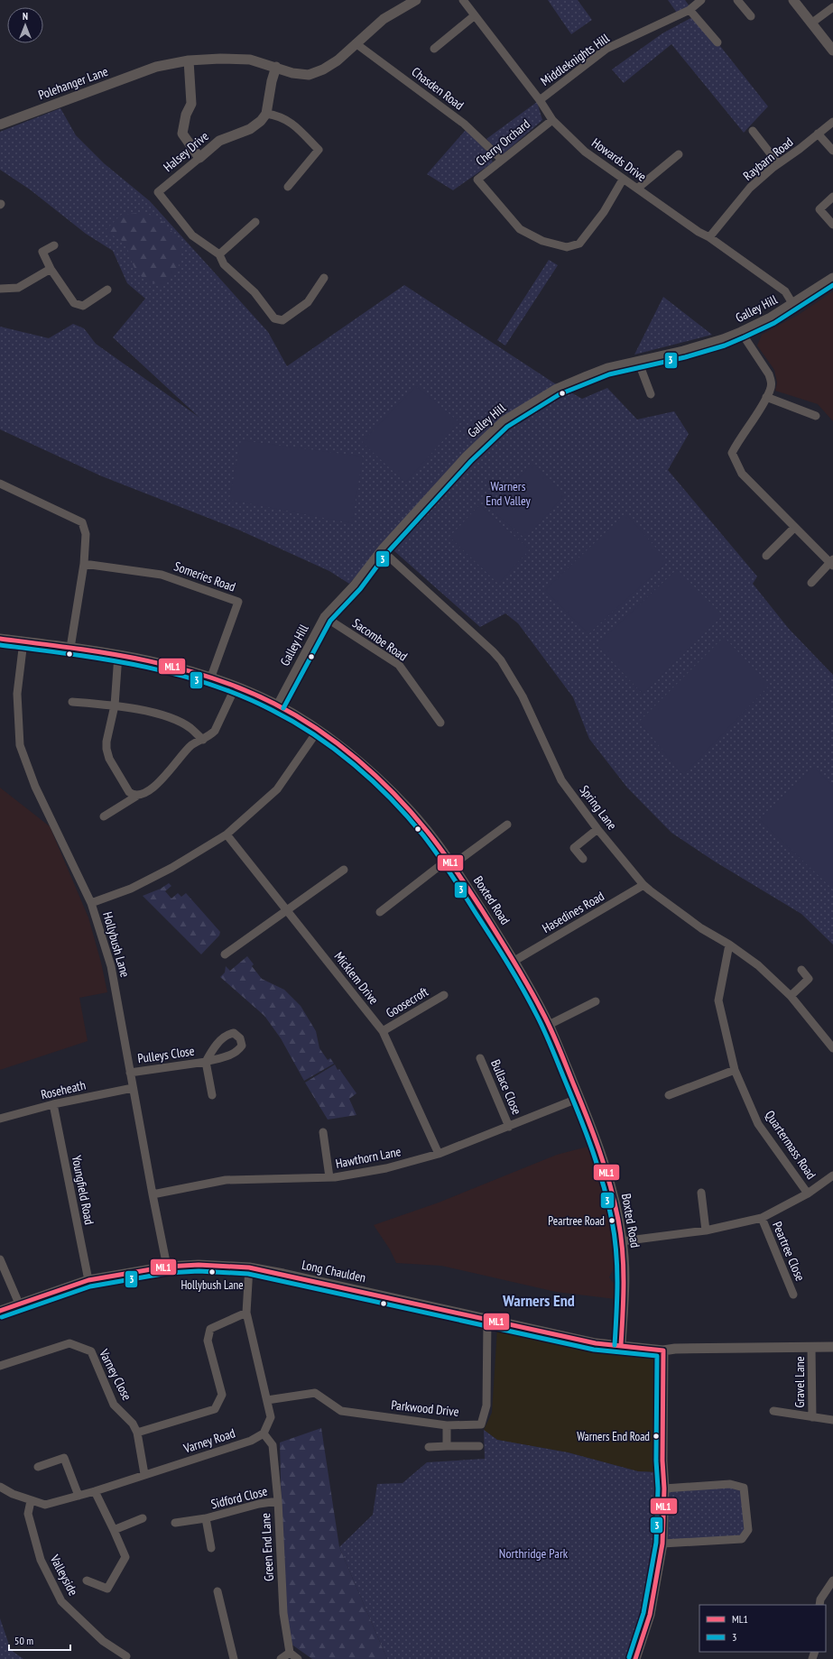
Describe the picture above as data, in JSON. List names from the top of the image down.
{
  "streets": {
    "street": [
      "Middleknights Hill",
      "Polehanger Lane",
      "Chasden Road",
      "Cherry Orchard",
      "Halsey Drive",
      "Raybarn Road",
      "Howards Drive",
      "Galley Hill",
      "Someries Road",
      "Sacombe Road",
      "Spring Lane",
      "Boxted Road",
      "Hasedines Road",
      "Hollybush Lane",
      "Micklem Drive",
      "Goosecroft",
      "Pulleys Close",
      "Bullace Close",
      "Roseheath",
      "Quartermass Road",
      "Hawthorn Lane",
      "Youngfield Road",
      "Peartree Close",
      "Long Chaulden",
      "Varney Close",
      "Gravel Lane",
      "Parkwood Drive",
      "Varney Road",
      "Sidford Close",
      "Green End Lane",
      "Valleyside"
    ]
  },
  "crossings": [
    ["Middleknights Hill", "Howards Drive"],
    ["Polehanger Lane", "Chasden Road"],
    ["Chasden Road", "Cherry Orchard"],
    ["Cherry Orchard", "Howards Drive"],
    ["Raybarn Road", "Howards Drive"],
    ["Howards Drive", "Galley Hill"],
    ["Galley Hill", "Sacombe Road"],
    ["Galley Hill", "Spring Lane"],
    ["Galley Hill", "Boxted Road"],
    ["Someries Road", "Boxted Road"],
    ["Spring Lane", "Hasedines Road"],
    ["Spring Lane", "Quartermass Road"],
    ["Boxted Road", "Hasedines Road"],
    ["Boxted Road", "Hollybush Lane"],
    ["Boxted Road", "Hawthorn Lane"],
    ["Boxted Road", "Long Chaulden"],
    ["Hollybush Lane", "Pulleys Close"],
    ["Hollybush Lane", "Roseheath"],
    ["Hollybush Lane", "Hawthorn Lane"],
    ["Hollybush Lane", "Long Chaulden"],
    ["Micklem Drive", "Goosecroft"],
    ["Micklem Drive", "Hawthorn Lane"],
    ["Bullace Close", "Hawthorn Lane"],
    ["Roseheath", "Youngfield Road"],
    ["Youngfield Road", "Long Chaulden"],
    ["Long Chaulden", "Parkwood Drive"],
    ["Varney Road", "Green End Lane"],
    ["Varney Road", "Valleyside"],
    ["Sidford Close", "Green End Lane"]
  ],
  "districts": ["Warners End"],
  "parks": ["Warners End Valley", "Northridge Park"],
  "places": ["Peartree Road", "Hollybush Lane", "Warners End Road"],
  "lines": ["transit line 3", "transit line ML1"],
  "legend": ["ML1", "3"],
  "scale_bar": "50 m",
  "north": "top"
}
